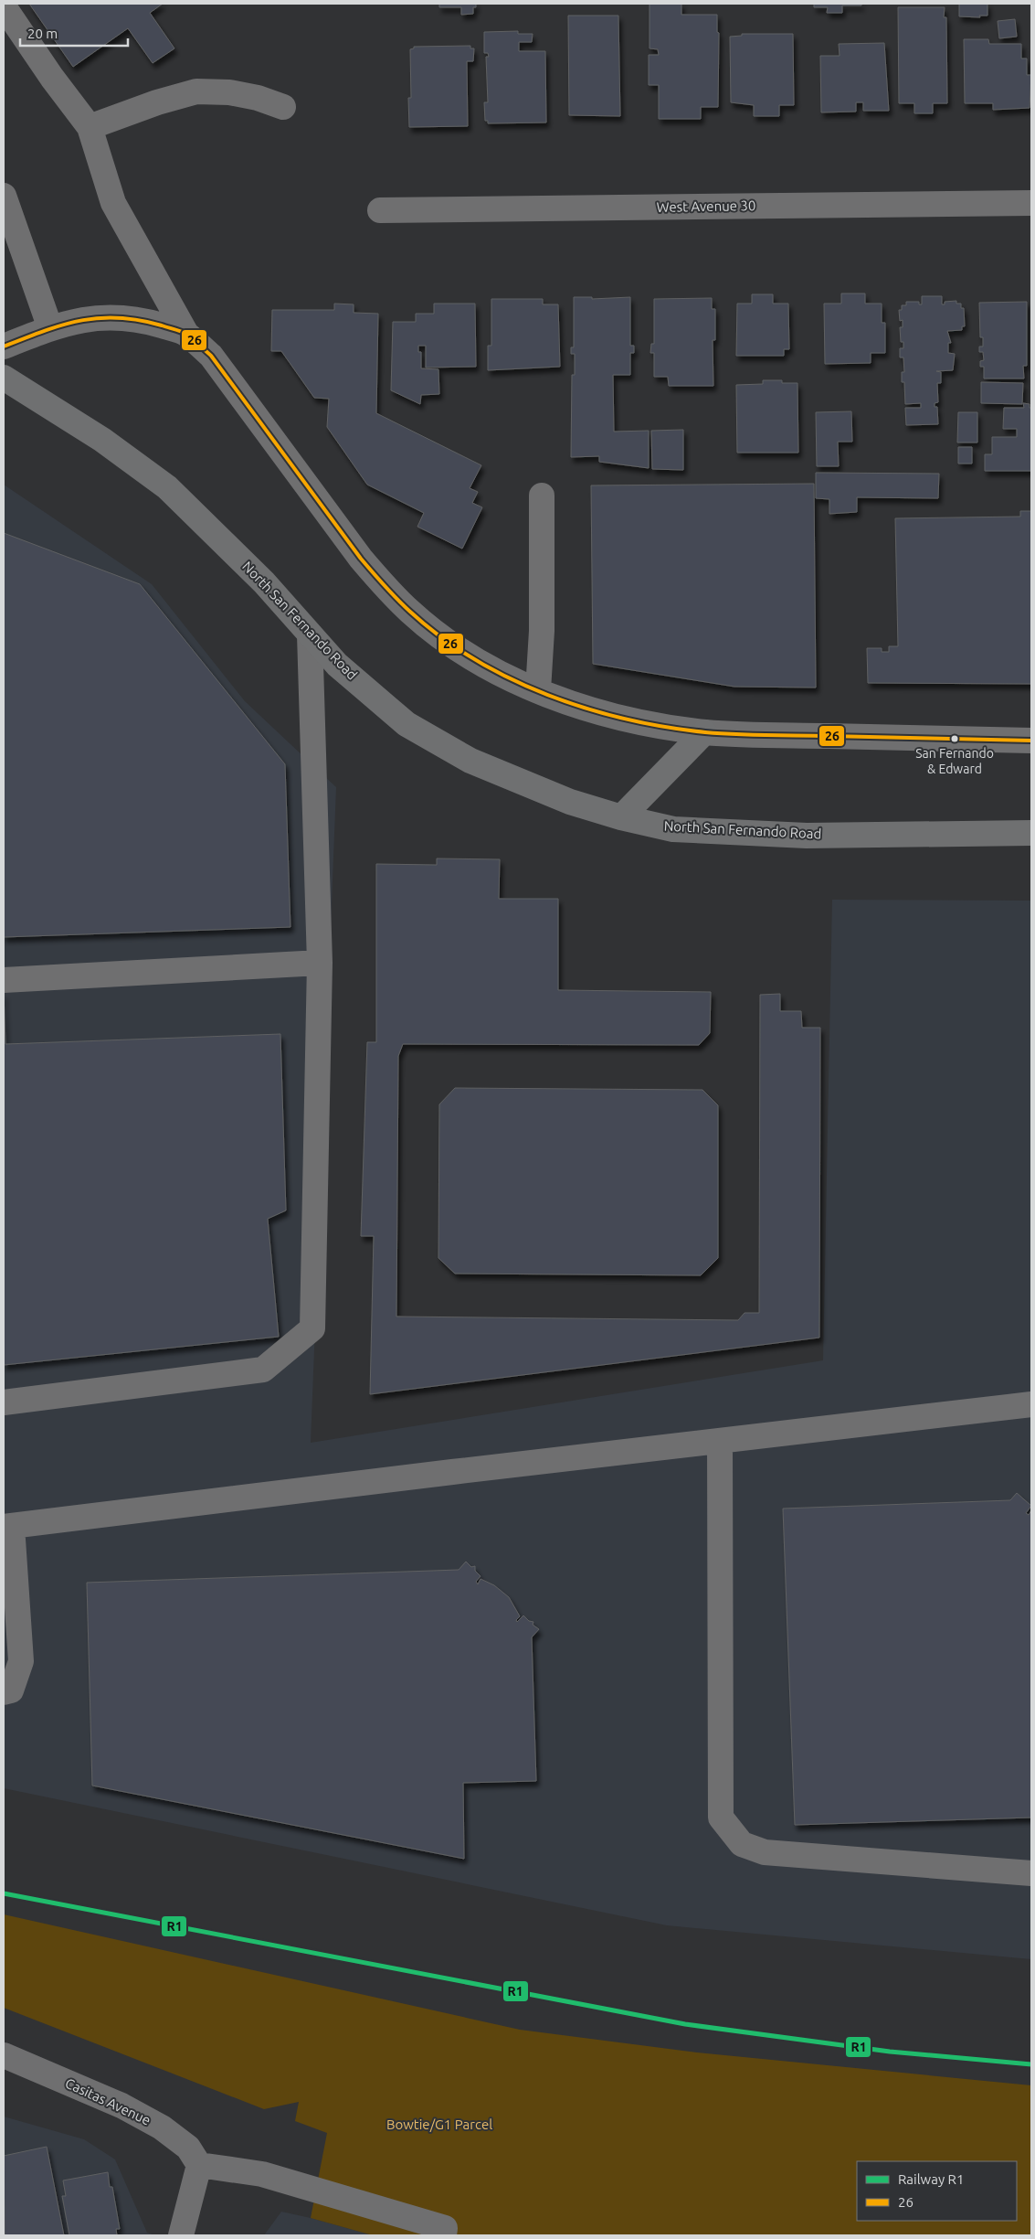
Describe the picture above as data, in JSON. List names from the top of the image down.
{
  "streets": {
    "main road": ["North San Fernando Road"],
    "street": ["West Avenue 30", "Casitas Avenue"]
  },
  "parks": ["Bowtie/G1 Parcel"],
  "places": ["San Fernando & Edward"],
  "lines": ["transit line 26", "rail line R1"],
  "legend": ["Railway R1", "26"],
  "scale_bar": "20 m"
}
